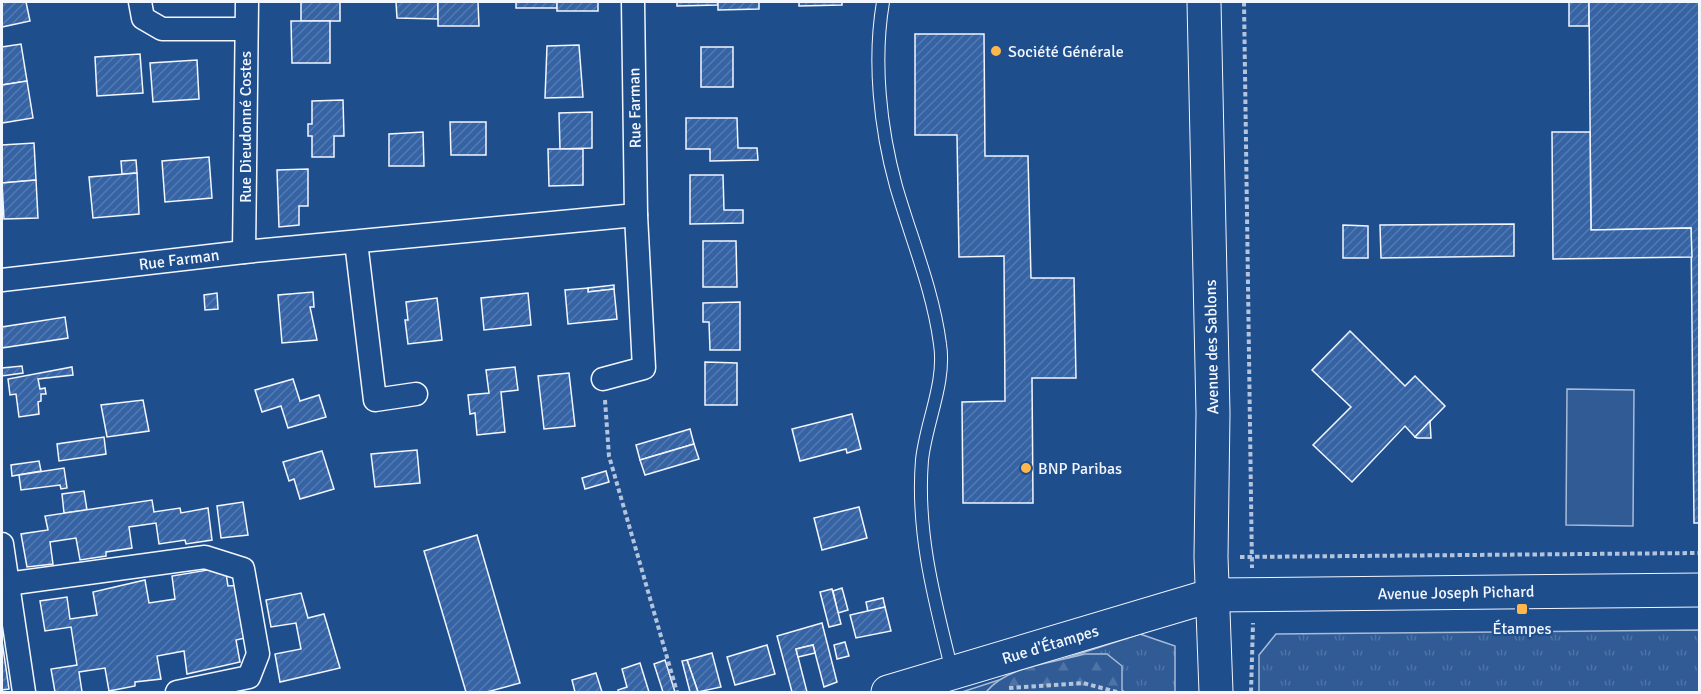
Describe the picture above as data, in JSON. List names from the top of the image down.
{
  "streets": {
    "street": [
      "Rue Farman",
      "Rue Dieudonné Costes",
      "Avenue des Sablons",
      "Avenue Joseph Pichard",
      "Rue d'Étampes"
    ]
  },
  "crossings": [
    ["Rue Farman", "Rue Dieudonné Costes"],
    ["Avenue des Sablons", "Avenue Joseph Pichard"],
    ["Avenue des Sablons", "Rue d'Étampes"],
    ["Avenue Joseph Pichard", "Rue d'Étampes"]
  ],
  "places": {
    "other": ["Société Générale", "BNP Paribas"],
    "transit": ["Étampes"]
  }
}
